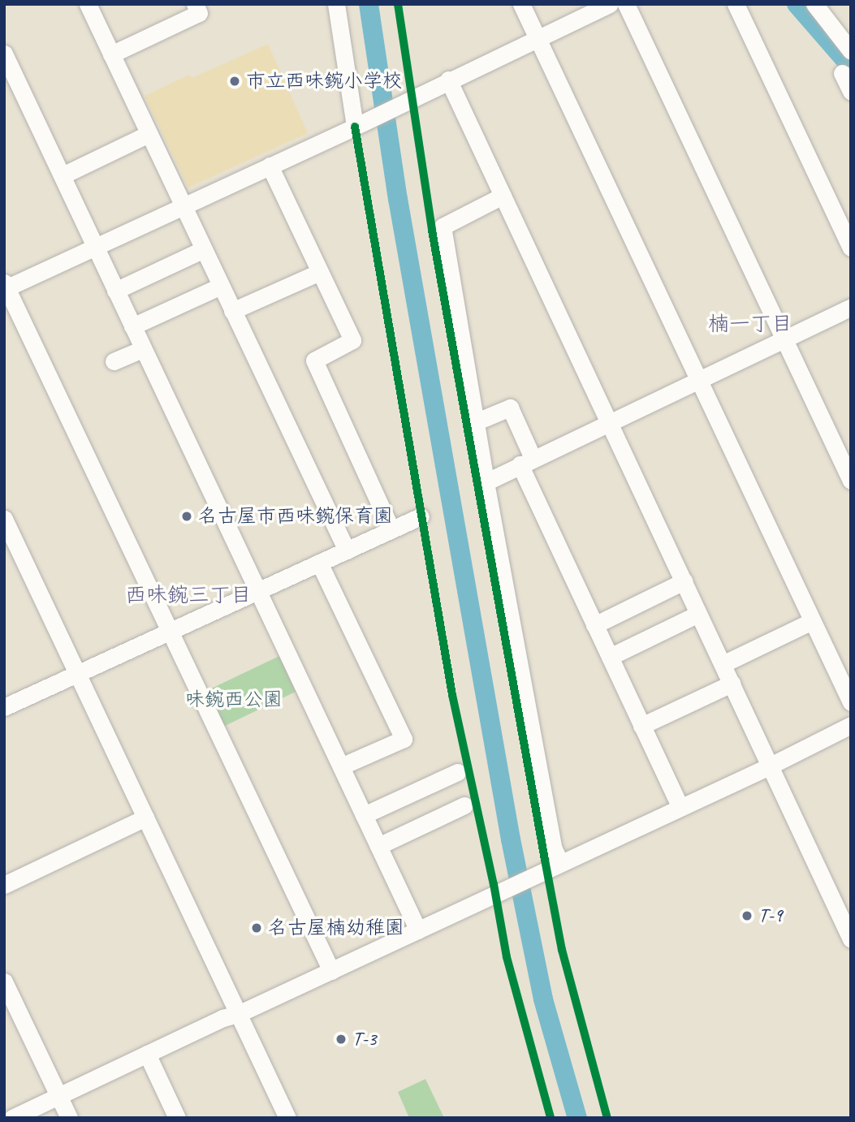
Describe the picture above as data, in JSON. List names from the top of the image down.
{
  "districts": ["楠一丁目", "西味鋺三丁目"],
  "parks": ["味鋺西公園"],
  "places": [
    "市立西味鋺小学校",
    "名古屋市西味鋺保育園",
    "T-9",
    "名古屋楠幼稚園",
    "T-3"
  ]
}
